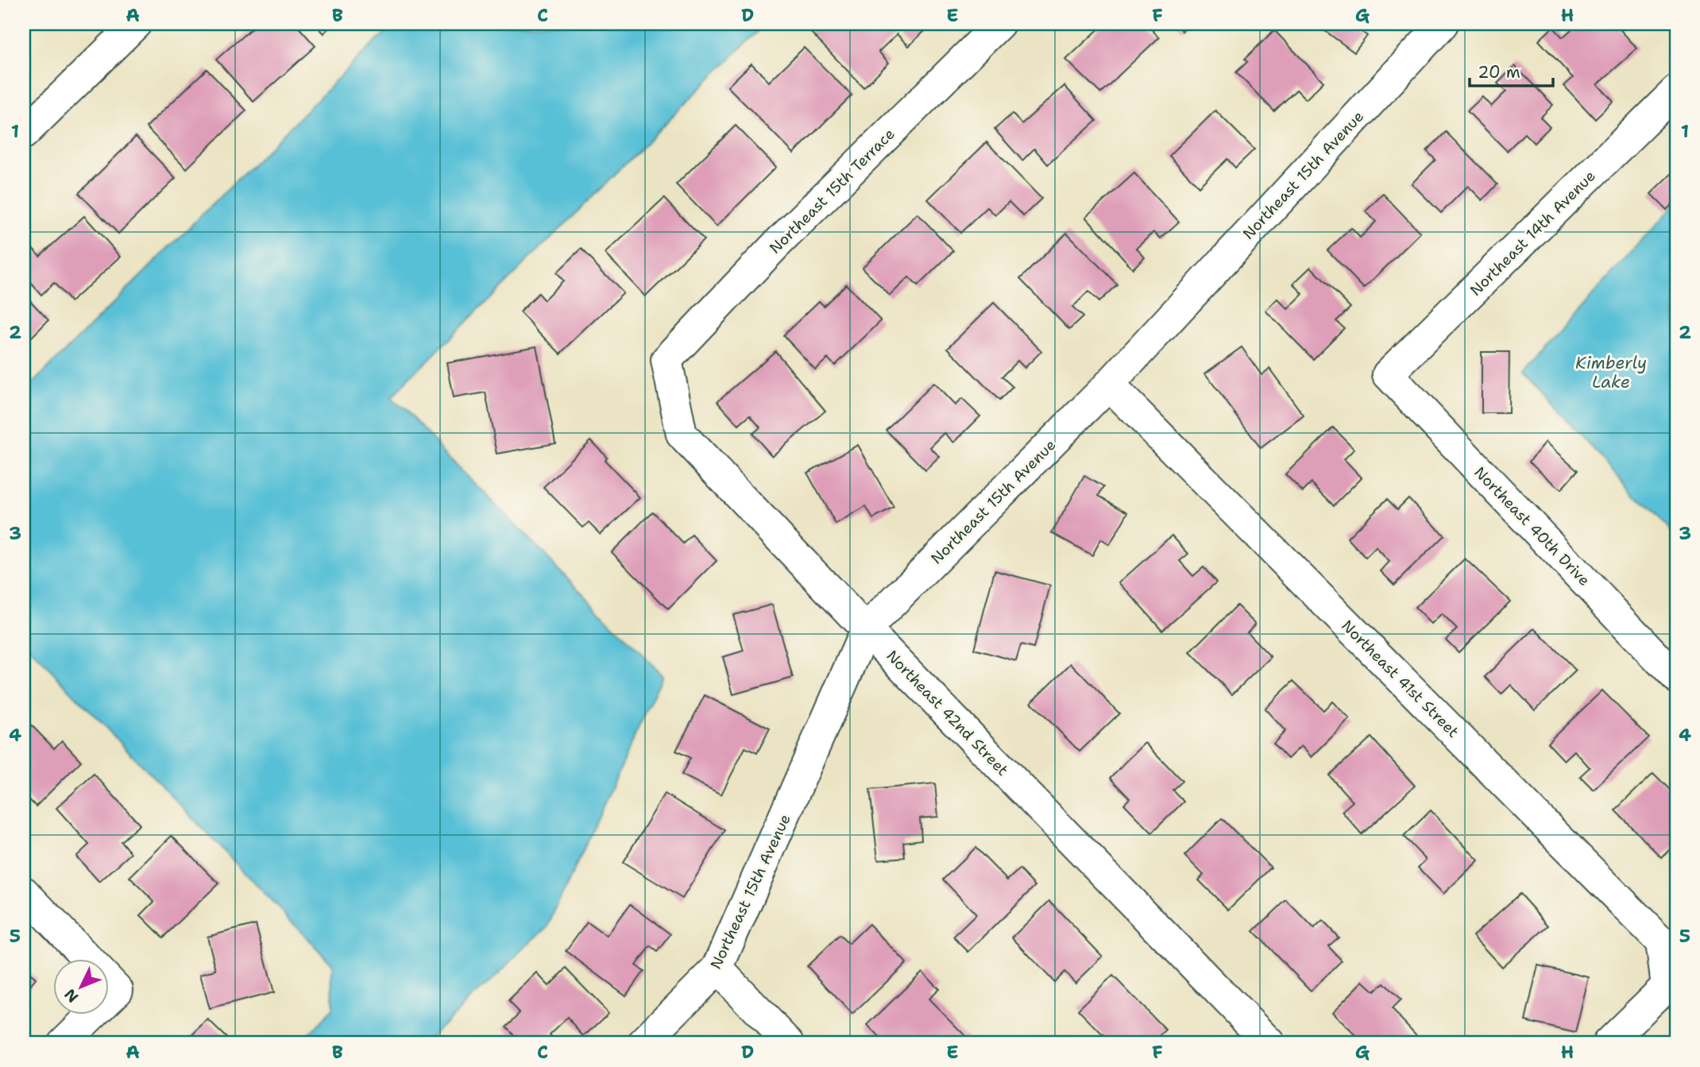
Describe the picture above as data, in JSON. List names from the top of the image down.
{
  "streets": {
    "street": [
      "Northeast 15th Avenue",
      "Northeast 15th Terrace",
      "Northeast 14th Avenue",
      "Northeast 40th Drive",
      "Northeast 41st Street",
      "Northeast 42nd Street"
    ]
  },
  "crossings": [
    ["Northeast 15th Avenue", "Northeast 41st Street"],
    ["Northeast 15th Avenue", "Northeast 42nd Street"],
    ["Northeast 15th Terrace", "Northeast 42nd Street"],
    ["Northeast 14th Avenue", "Northeast 40th Drive"]
  ],
  "water": ["Kimberly Lake"],
  "scale_bar": "20 m",
  "north": "bottom left",
  "grid": {
    "columns": [
      "A",
      "B",
      "C",
      "D",
      "E",
      "F",
      "G",
      "H"
    ],
    "rows": [
      "1",
      "2",
      "3",
      "4",
      "5"
    ]
  }
}
